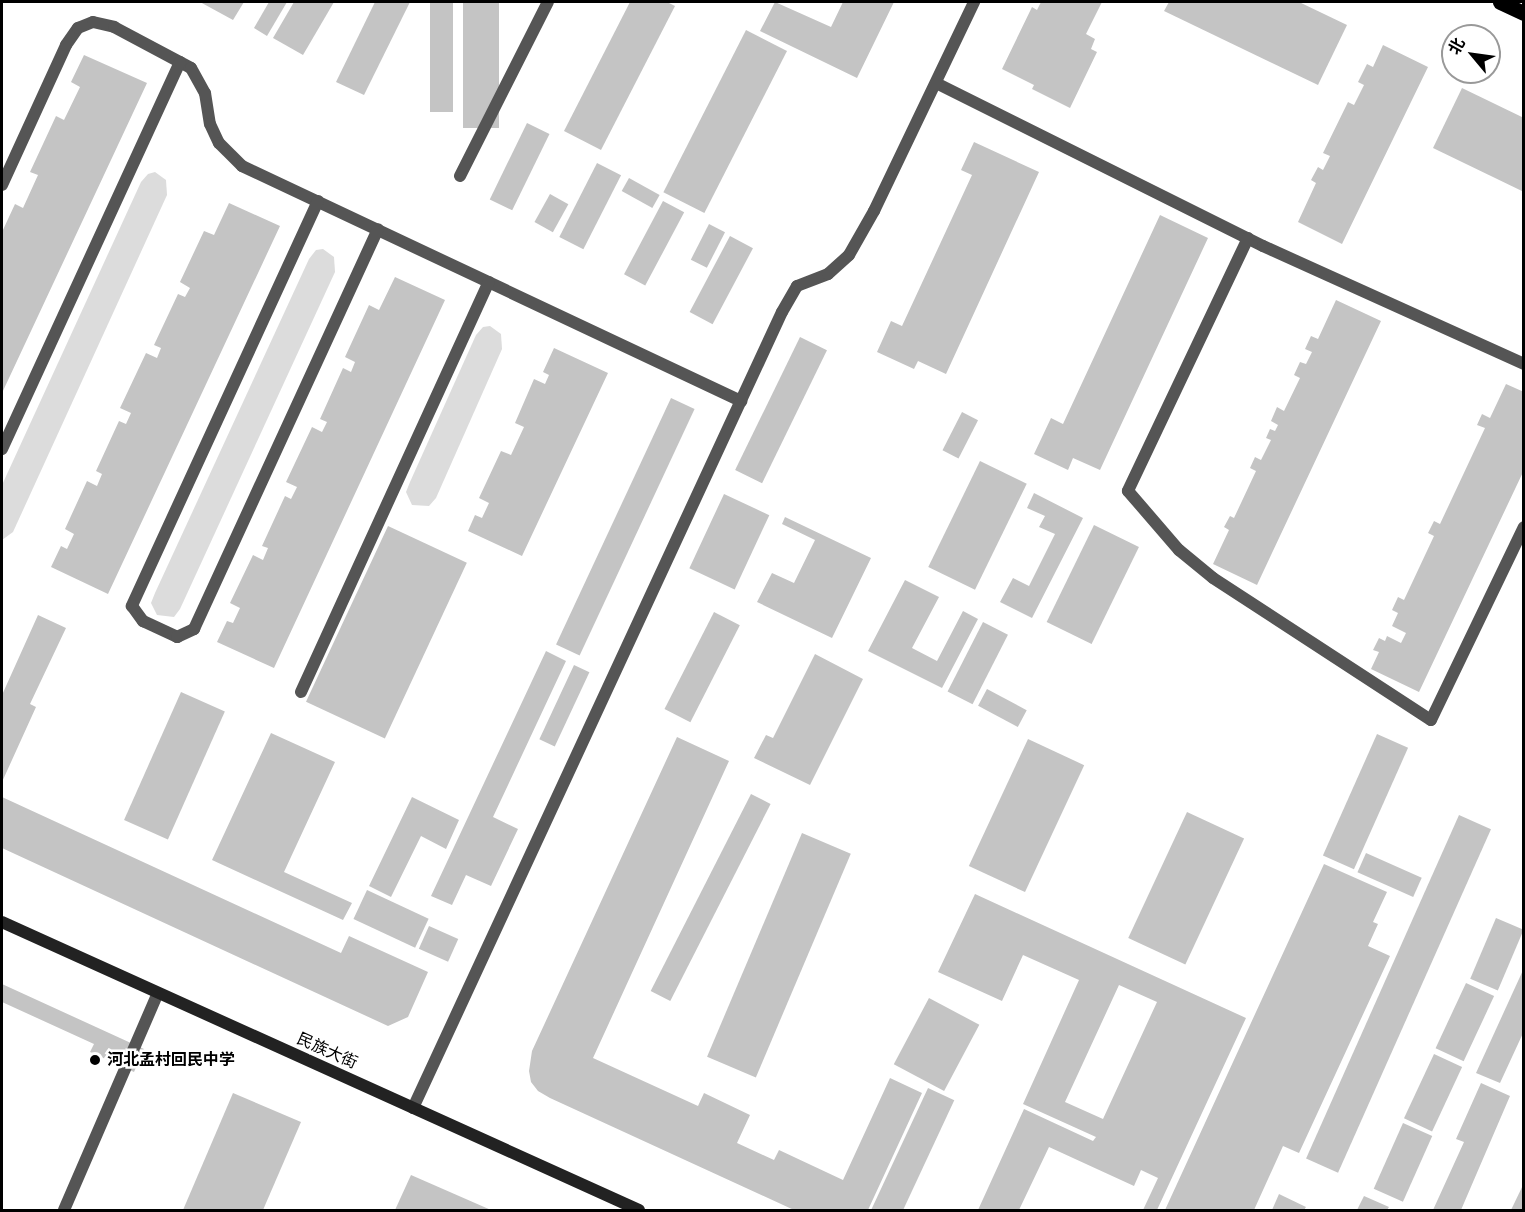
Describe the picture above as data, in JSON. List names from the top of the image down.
{
  "streets": {
    "main road": ["民族大街"]
  },
  "places": ["河北孟村回民中学"],
  "north": "top left"
}
